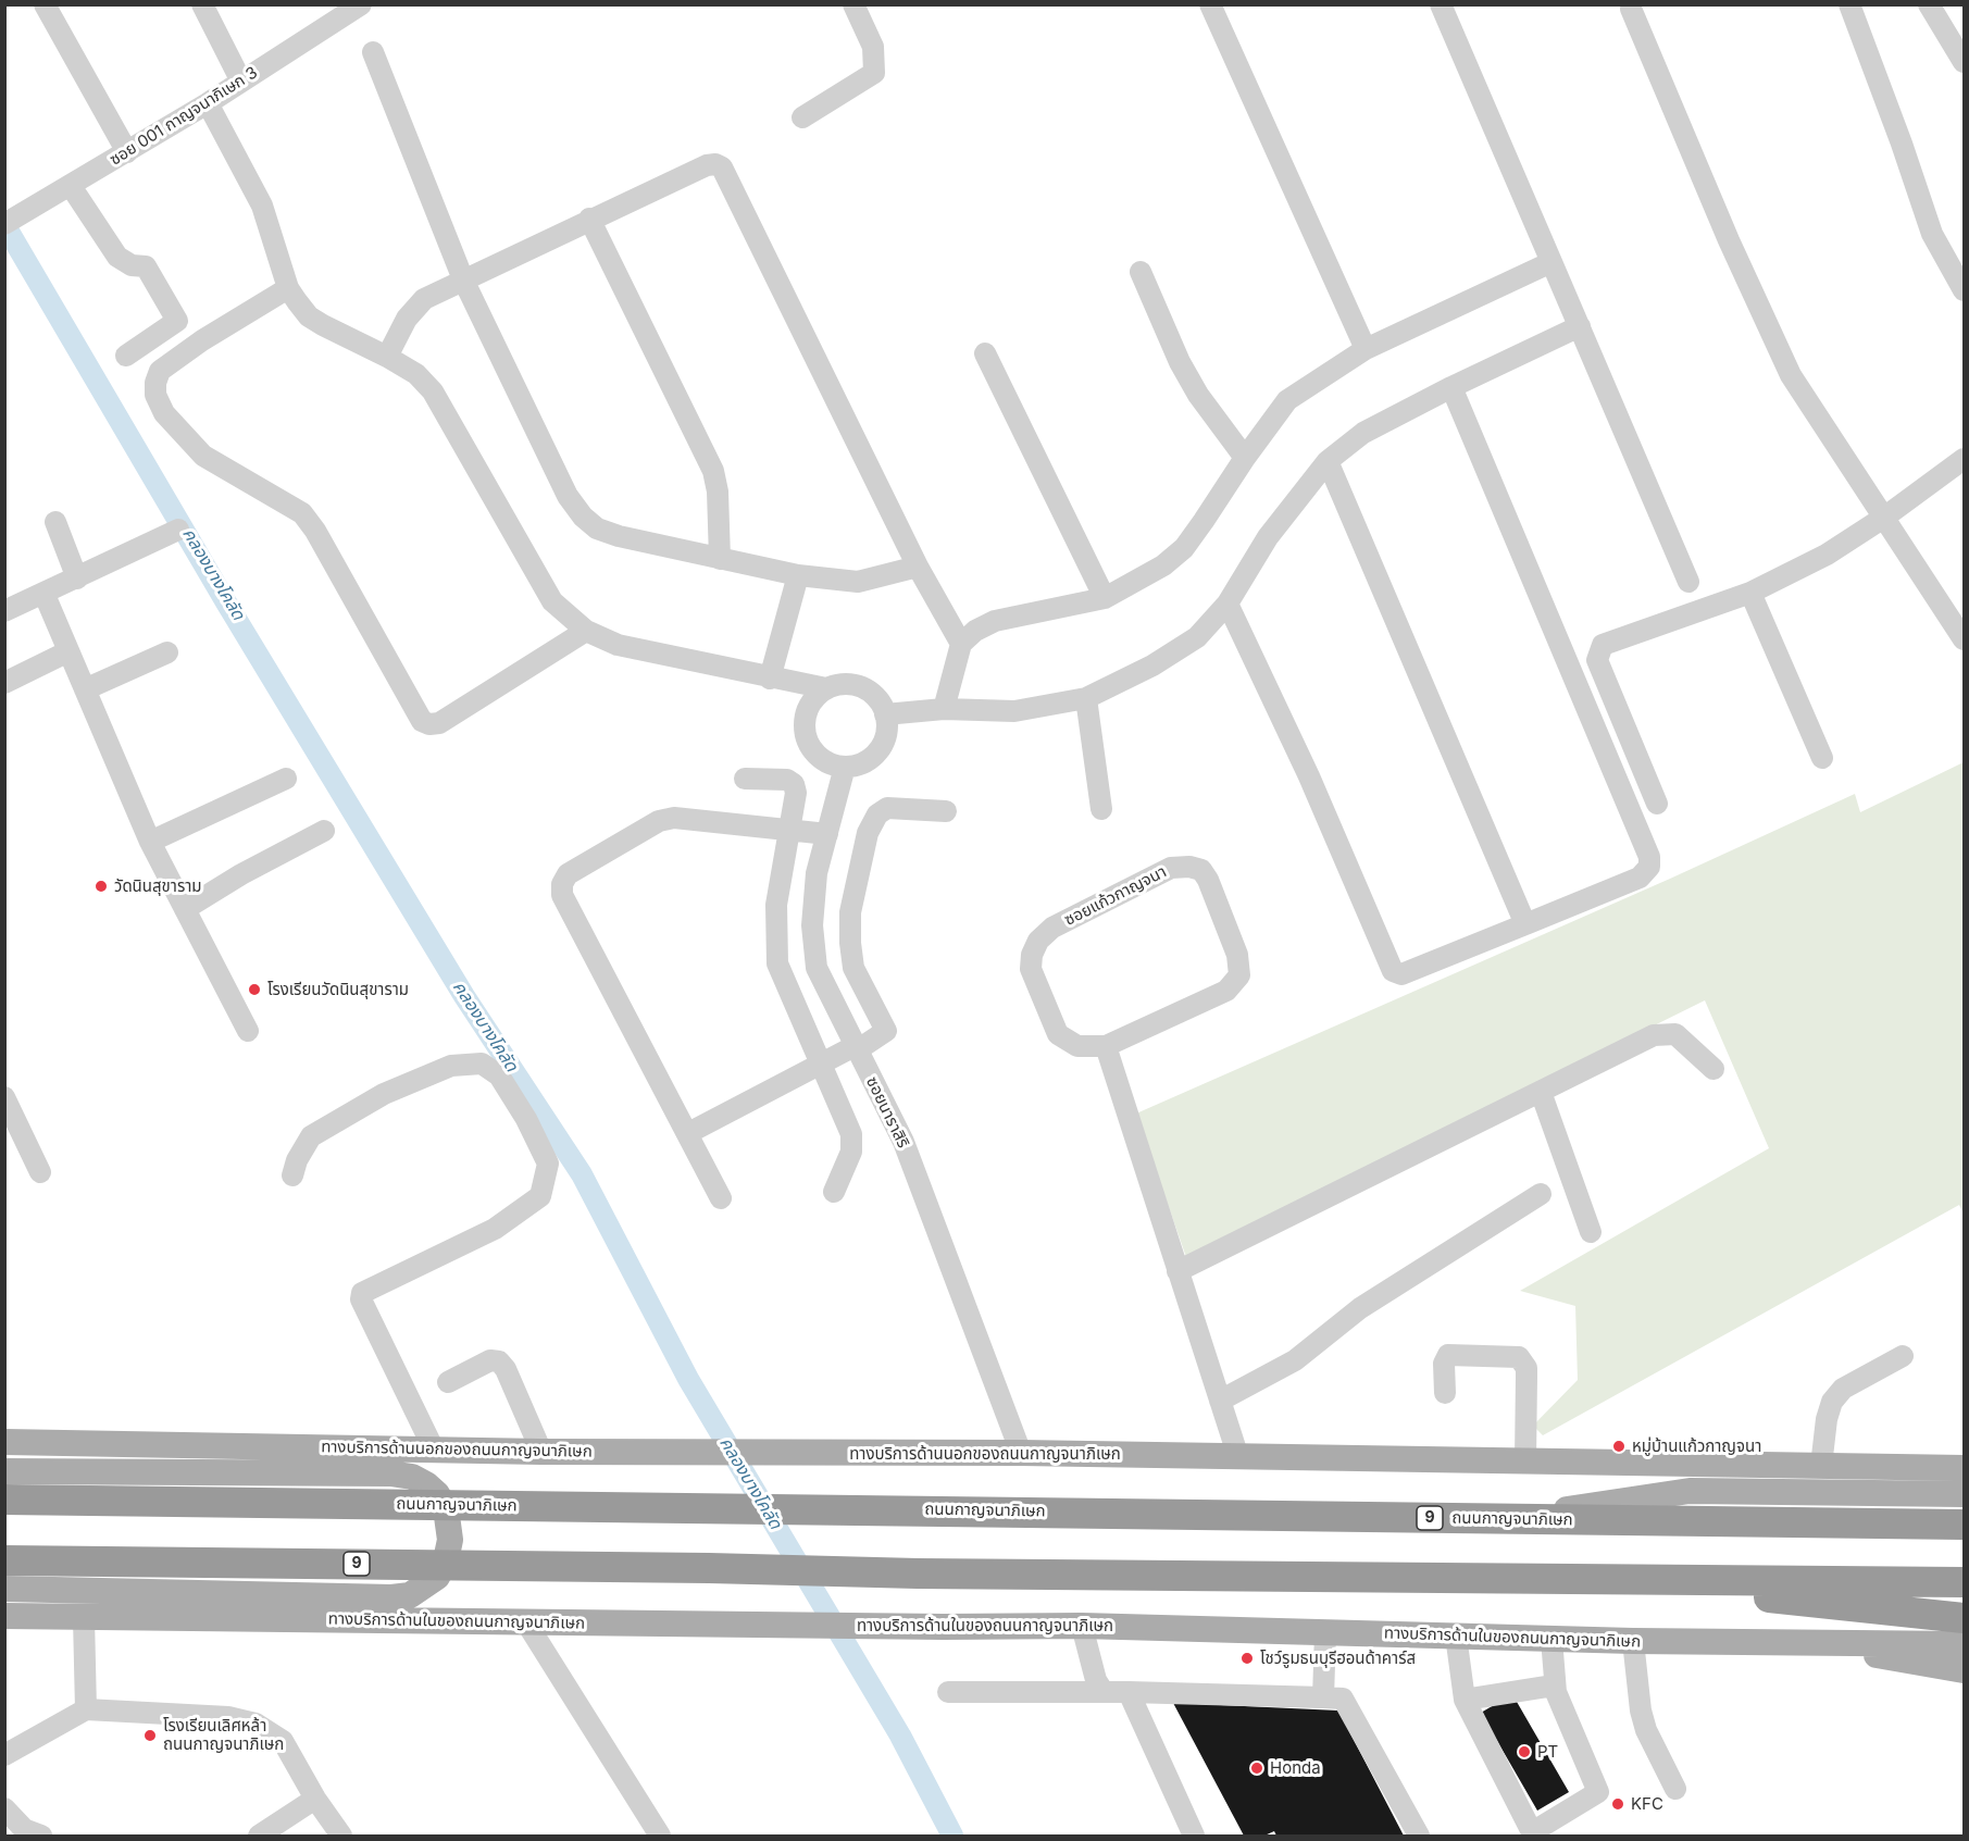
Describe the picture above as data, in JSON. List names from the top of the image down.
{
  "streets": {
    "highway": ["ถนนกาญจนาภิเษก", "9"],
    "main road": ["ทางบริการด้านนอกของถนนกาญจนาภิเษก", "ทางบริการด้านในของถนนกาญจนาภิเษก"],
    "street": ["ซอย 001 กาญจนาภิเษก 3", "ซอยแก้วกาญจนา", "ซอยนาราสิริ"]
  },
  "crossings": [
    ["ซอยนาราสิริ", "ทางบริการด้านนอกของถนนกาญจนาภิเษก"]
  ],
  "water": ["คลองบางโคลัด"],
  "places": [
    "วัดนินสุขาราม",
    "โรงเรียนวัดนินสุขาราม",
    "หมู่บ้านแก้วกาญจนา",
    "โชว์รูมธนบุรีฮอนด้าคาร์ส",
    "โรงเรียนเลิศหล้า ถนนกาญจนาภิเษก",
    "PT",
    "Honda",
    "KFC"
  ]
}
